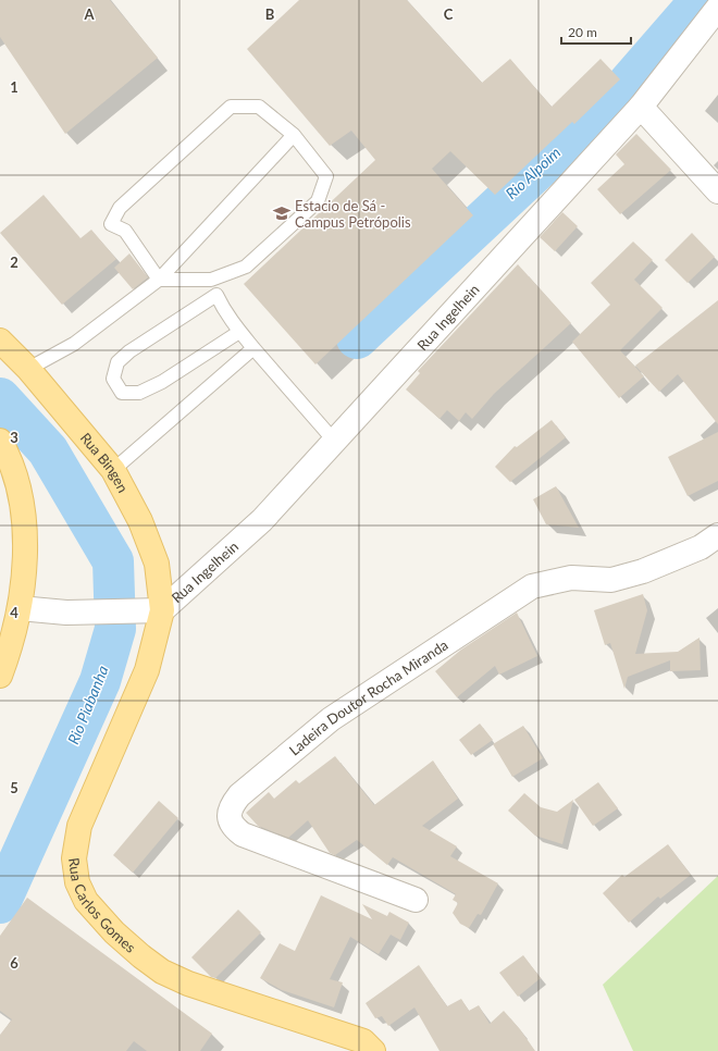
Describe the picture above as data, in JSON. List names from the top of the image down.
{
  "streets": {
    "main road": ["Rua Bingen", "Rua Carlos Gomes"],
    "street": ["Rua Ingelhein", "Ladeira Doutor Rocha Miranda"]
  },
  "crossings": [
    ["Rua Ingelhein", "Rua Bingen"],
    ["Rua Ingelhein", "Rua Carlos Gomes"],
    ["Rua Bingen", "Rua Carlos Gomes"]
  ],
  "water": ["Rio Alpoim", "Rio Piabanha"],
  "places": {
    "school or university": ["Estacio de Sá - Campus Petrópolis"]
  },
  "scale_bar": "20 m",
  "grid": {
    "columns": ["A", "B", "C"],
    "rows": [
      "1",
      "2",
      "3",
      "4",
      "5",
      "6"
    ]
  }
}
